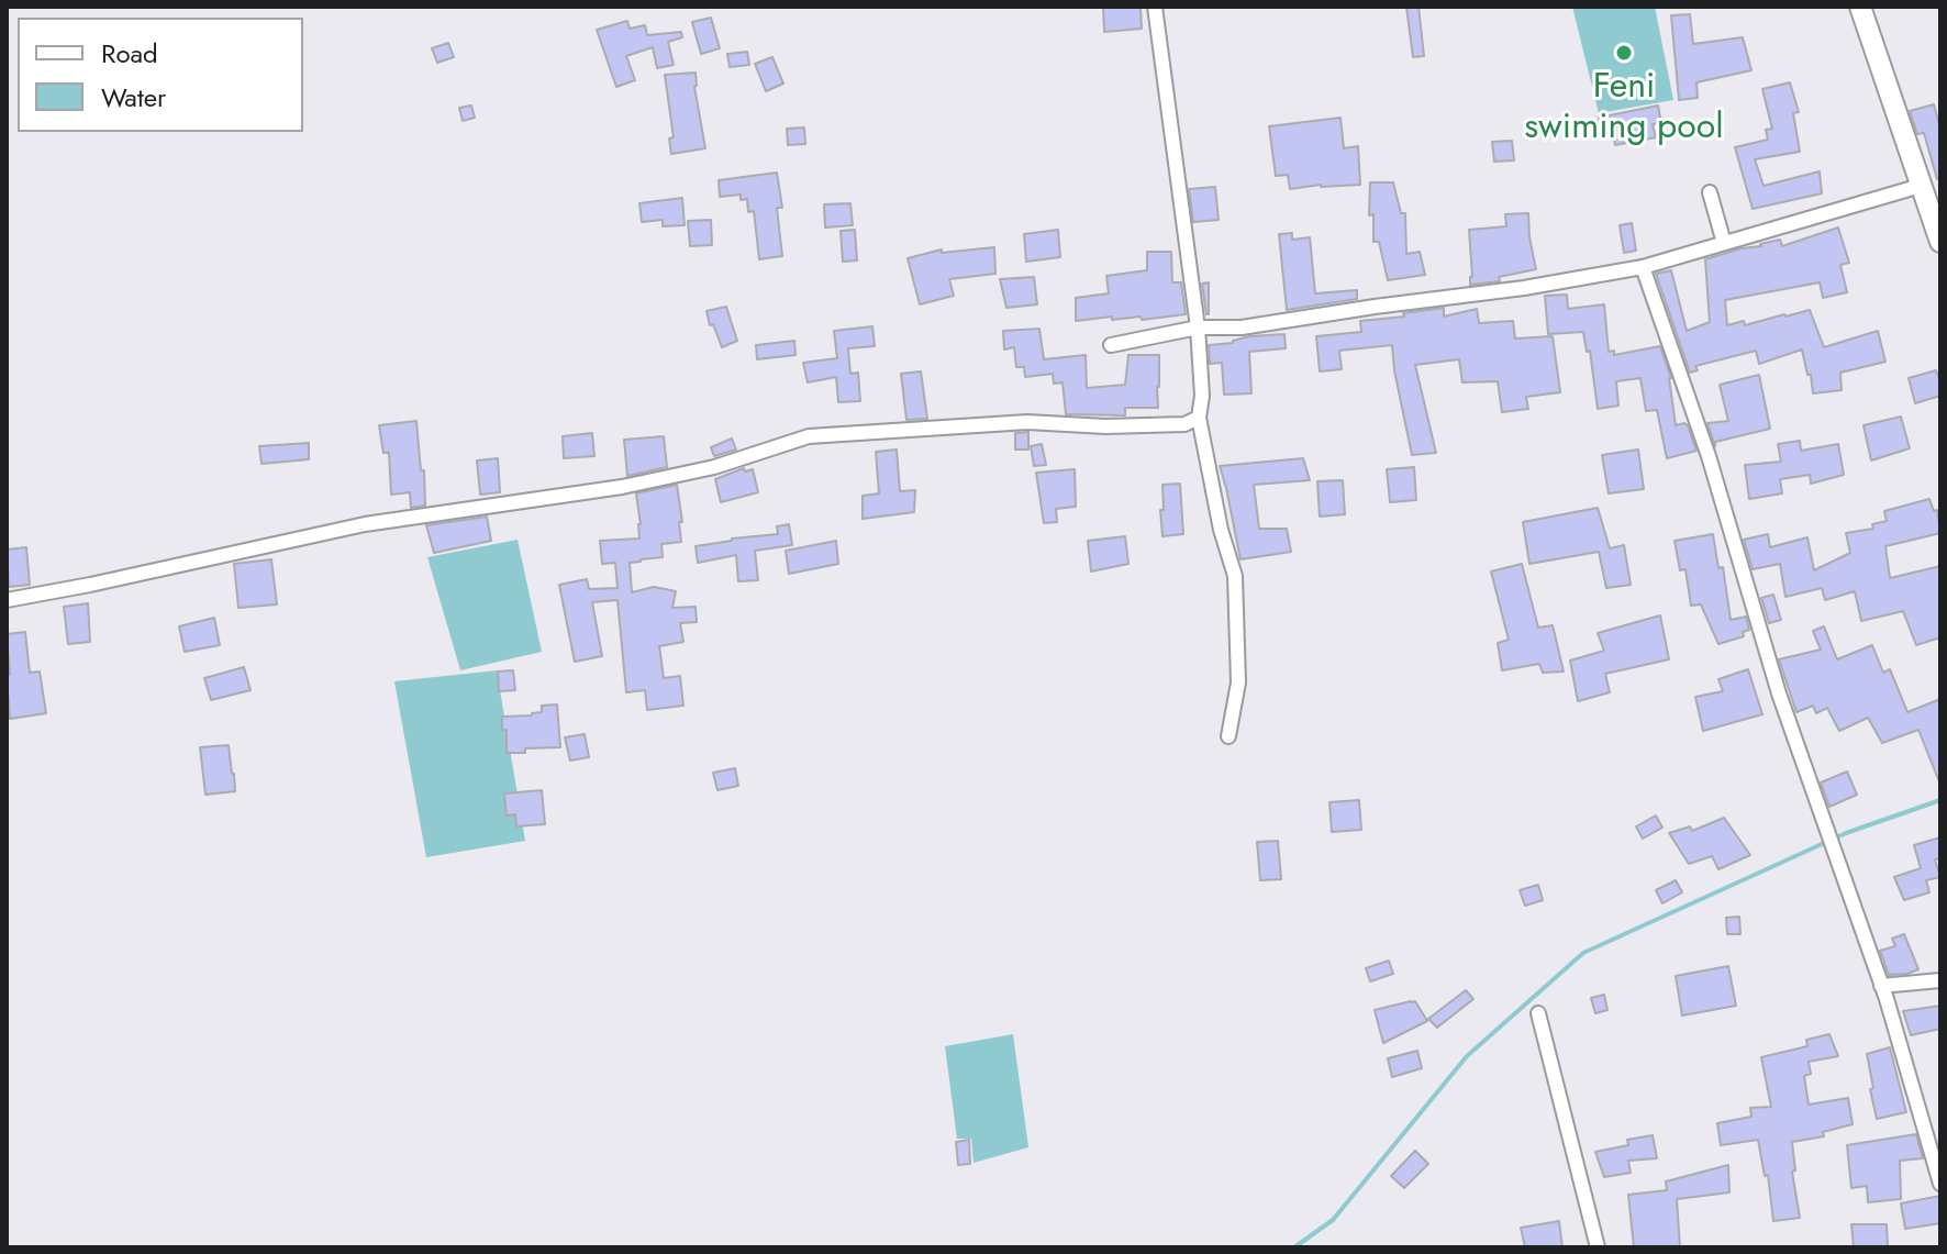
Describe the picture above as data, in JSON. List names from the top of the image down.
{
  "places": ["Feni swiming pool"],
  "legend": ["Road", "Water"]
}
